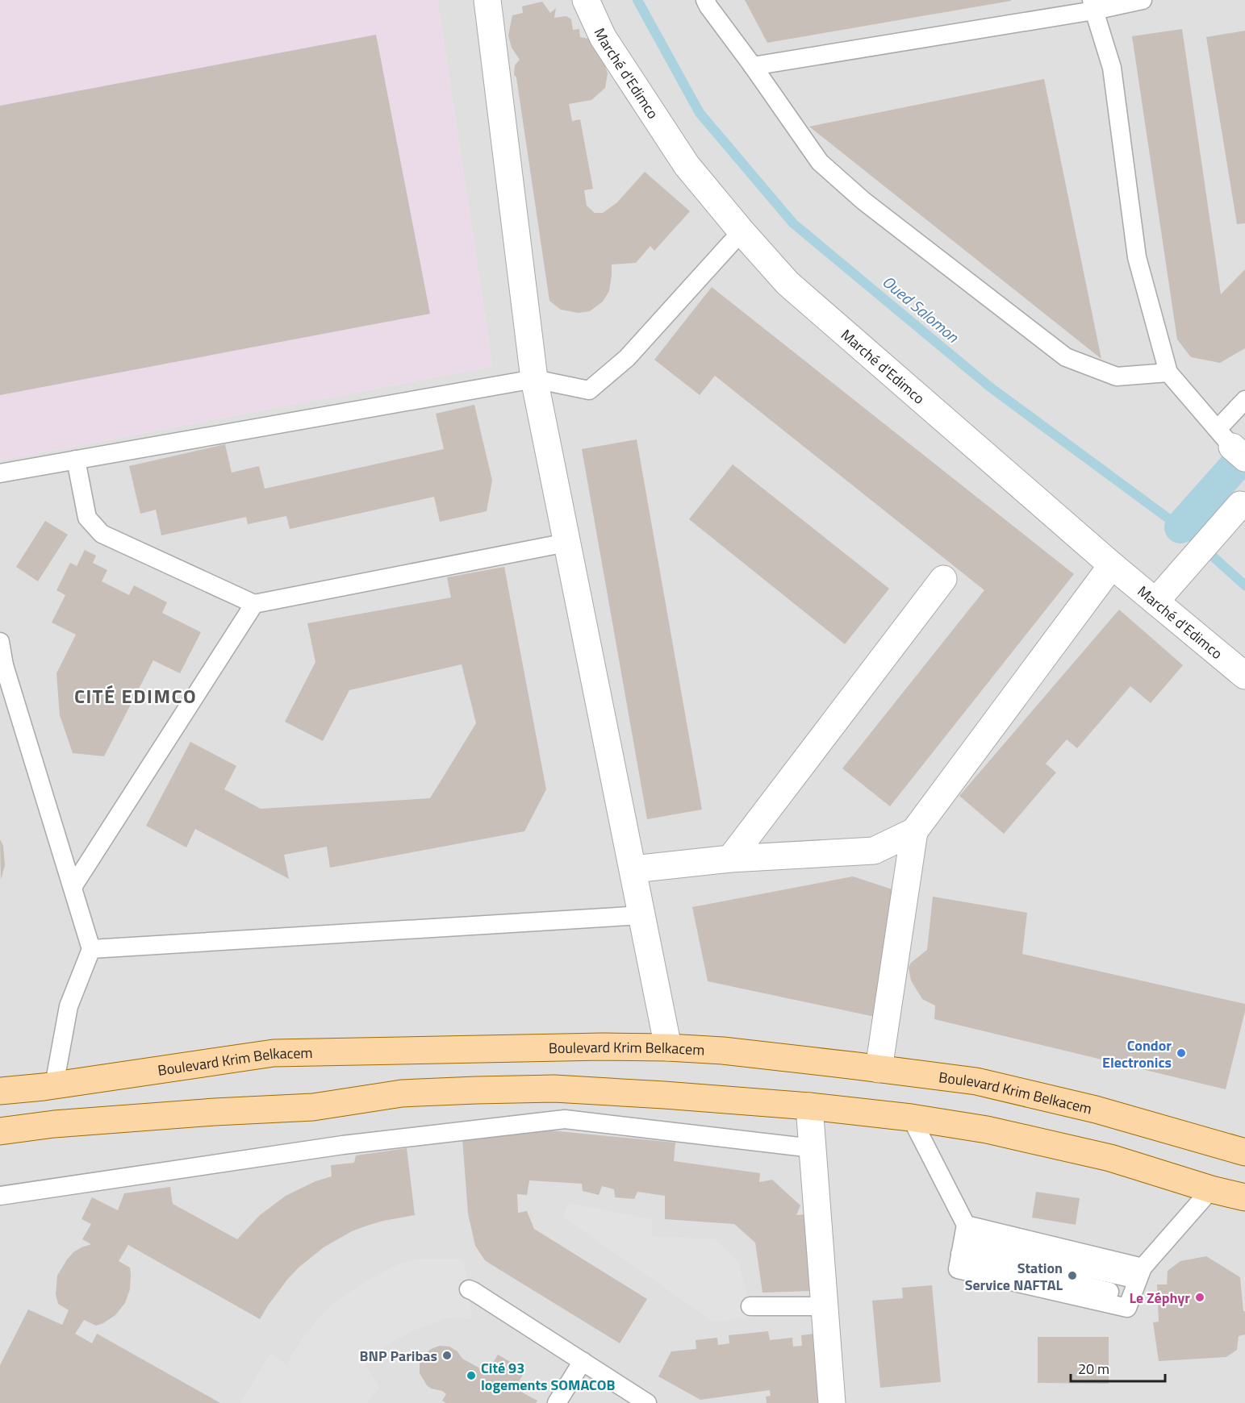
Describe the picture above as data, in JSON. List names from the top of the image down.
{
  "streets": {
    "main road": ["Boulevard Krim Belkacem"],
    "street": ["Marché d'Edimco"]
  },
  "districts": ["CITÉ EDIMCO"],
  "water": ["Oued Salomon"],
  "places": [
    "Condor Electronics",
    "Station Service NAFTAL",
    "Le Zéphyr",
    "BNP Paribas",
    "Cité 93 logements SOMACOB"
  ],
  "scale_bar": "20 m"
}
